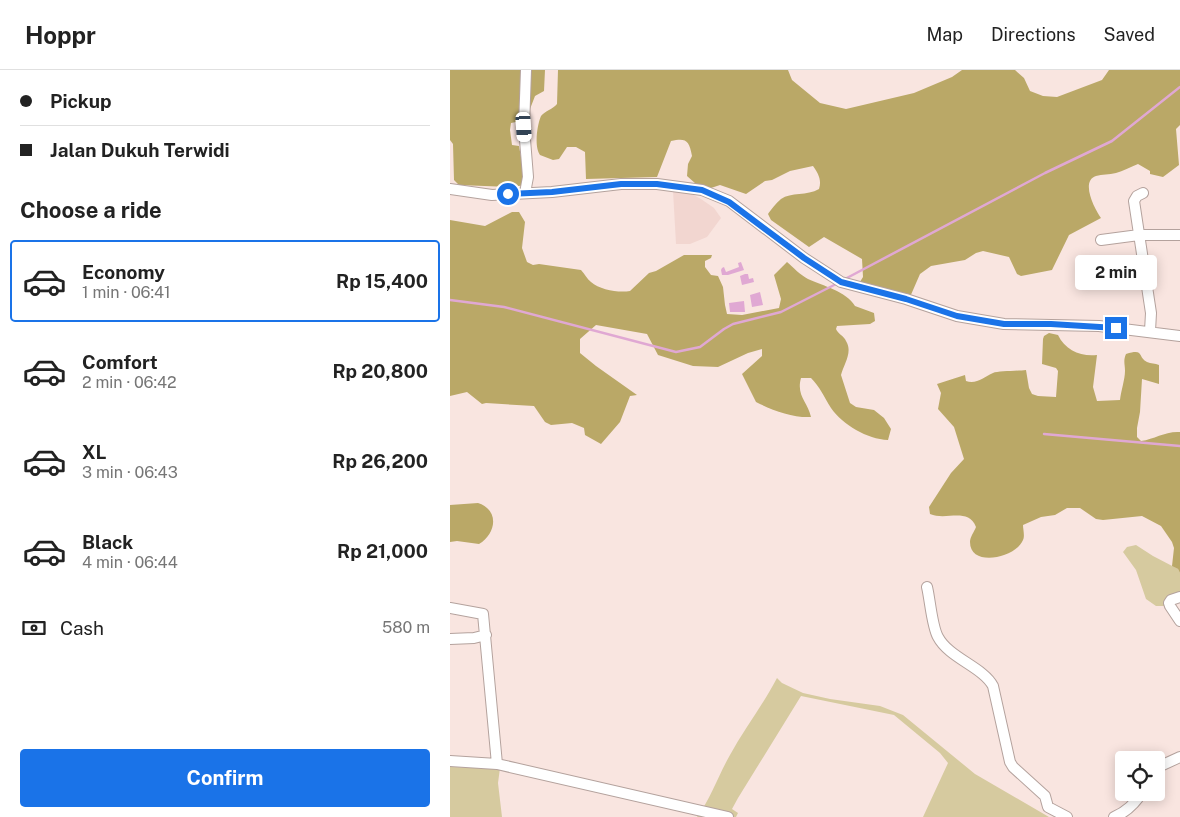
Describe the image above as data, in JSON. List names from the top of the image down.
{
  "page": {
    "header": "Hoppr",
    "nav": ["Map", "Directions", "Saved"],
    "banner": ["Pickup", "Jalan Dukuh Terwidi"],
    "heading": "Choose a ride",
    "list": [
      {
        "name": "Economy",
        "note": "1 min · 06:41",
        "value": "Rp 15,400"
      },
      {
        "name": "Comfort",
        "note": "2 min · 06:42",
        "value": "Rp 20,800"
      },
      {
        "name": "XL",
        "note": "3 min · 06:43",
        "value": "Rp 26,200"
      },
      {
        "name": "Black",
        "note": "4 min · 06:44",
        "value": "Rp 21,000"
      }
    ],
    "bubble": "2 min",
    "pay": ["Cash", "580 m"],
    "buttons": "Confirm"
  }
}
